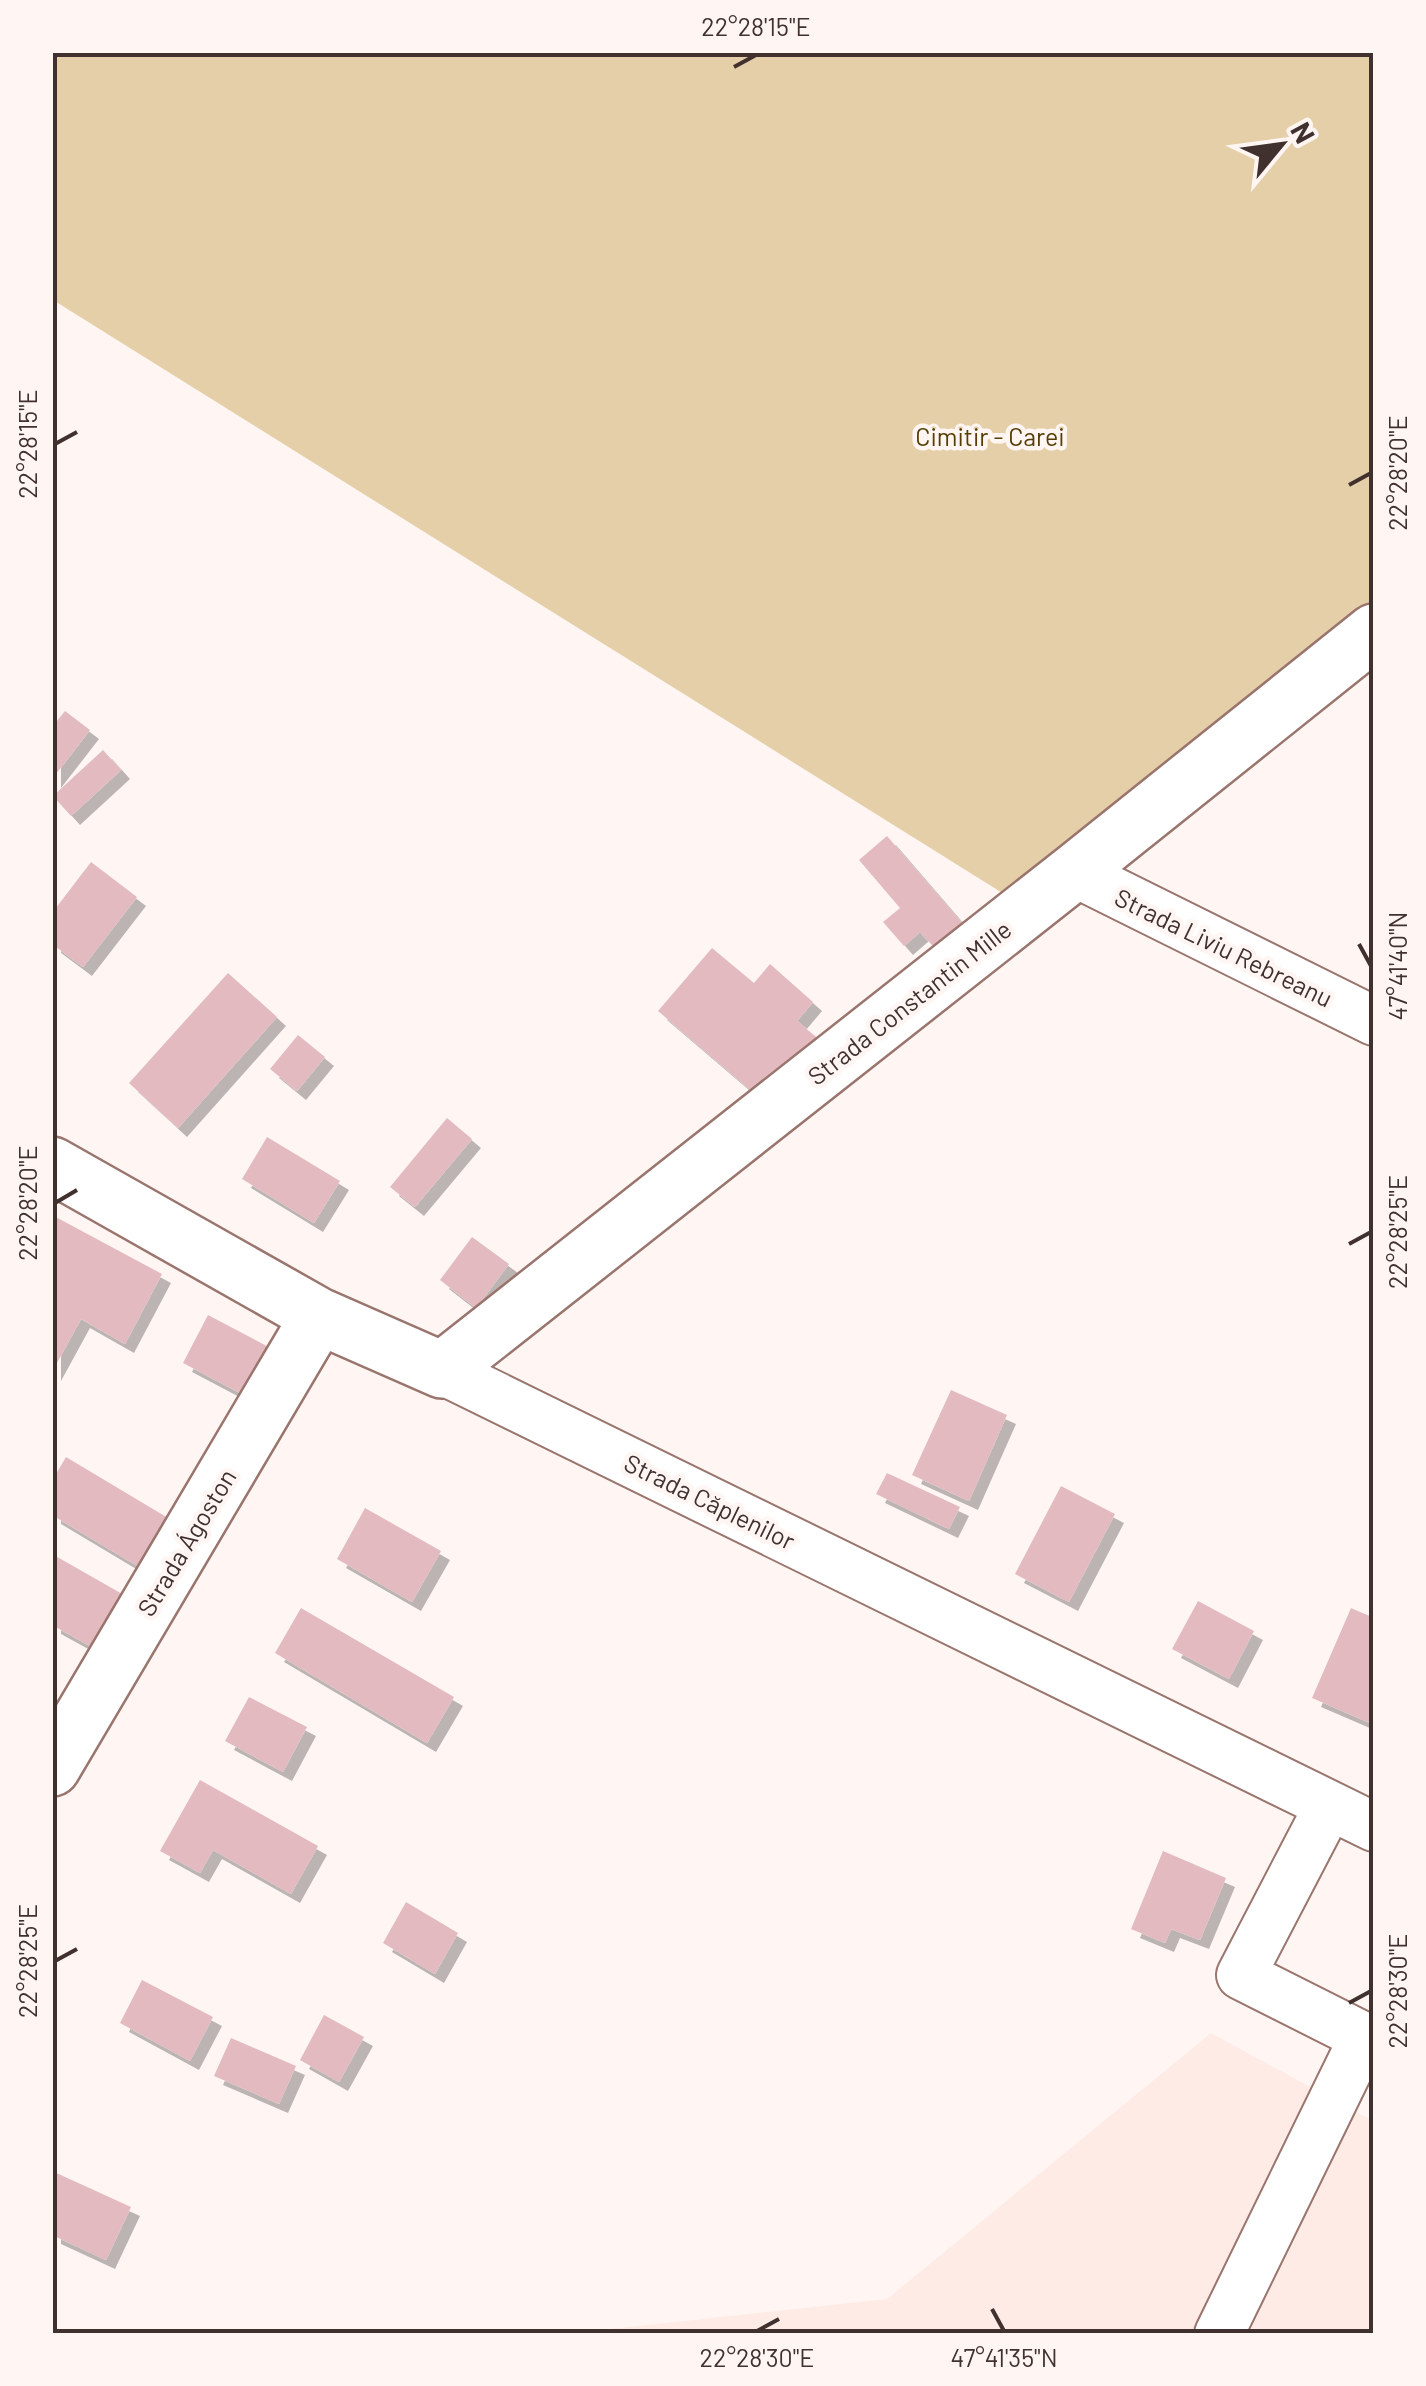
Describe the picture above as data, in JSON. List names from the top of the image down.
{
  "streets": {
    "main road": ["Strada Constantin Mille", "Strada Căplenilor", "Strada Ágoston"],
    "street": ["Strada Liviu Rebreanu"]
  },
  "crossings": [
    ["Strada Liviu Rebreanu", "Strada Constantin Mille"],
    ["Strada Constantin Mille", "Strada Căplenilor"],
    ["Strada Căplenilor", "Strada Ágoston"]
  ],
  "parks": ["Cimitir - Carei"],
  "north": "top right",
  "coordinates": [
    "22°28'15\"E",
    "22°28'20\"E",
    "47°41'40\"N",
    "22°28'25\"E",
    "22°28'30\"E",
    "47°41'35\"N"
  ]
}
